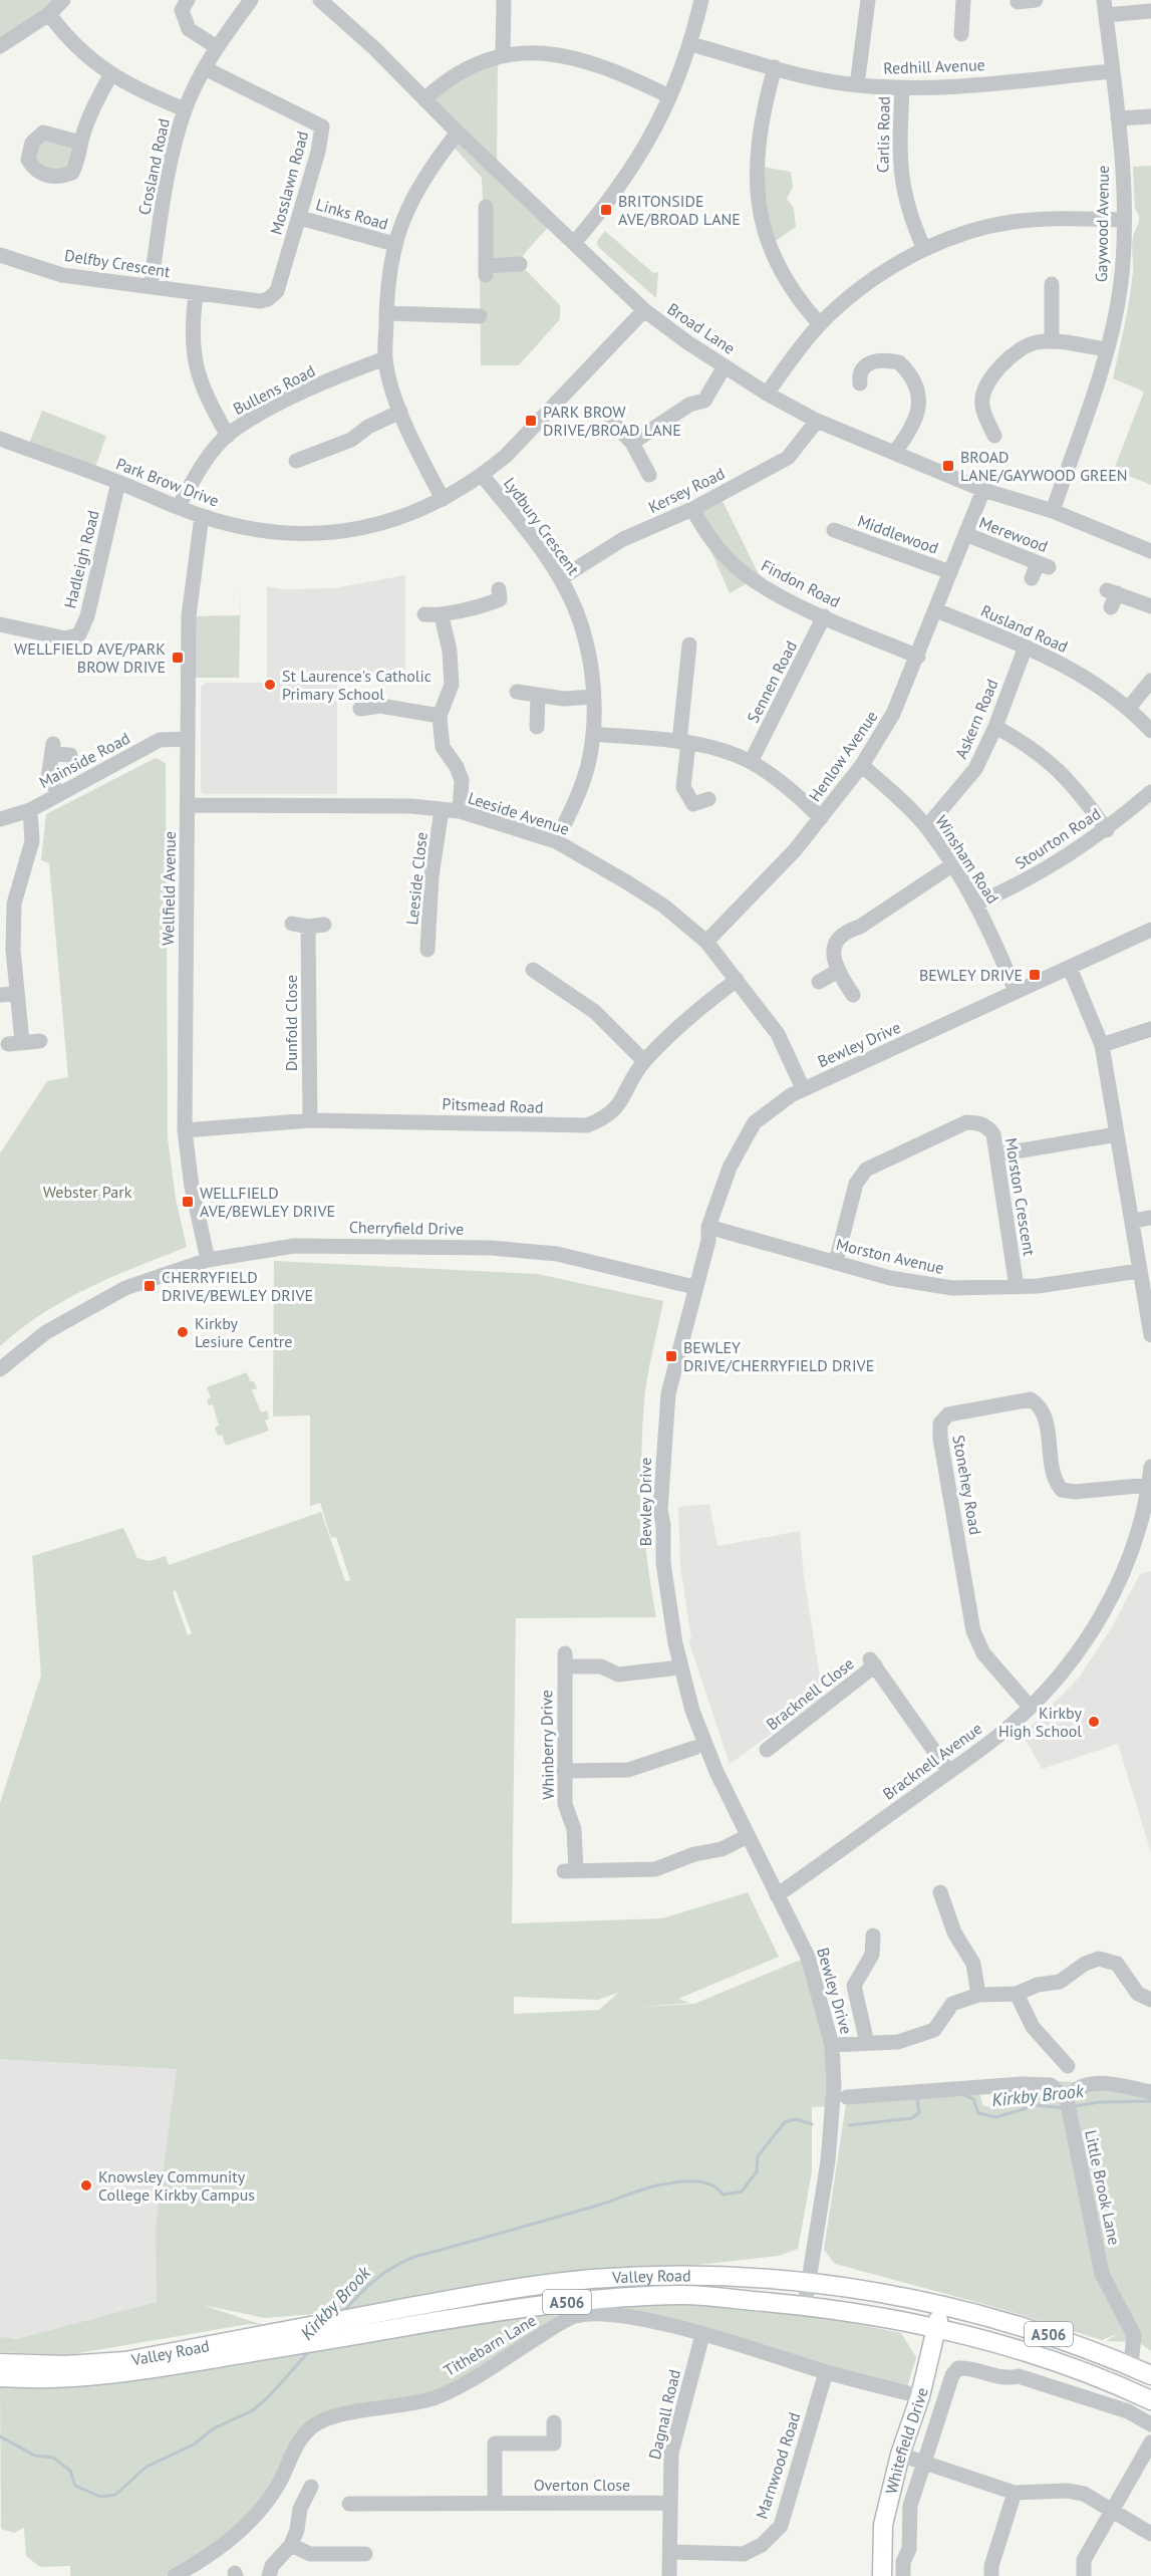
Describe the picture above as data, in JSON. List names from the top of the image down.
{
  "streets": {
    "main road": ["Valley Road", "A506", "Whitefield Drive"],
    "street": [
      "Redhill Avenue",
      "Carlis Road",
      "Crosland Road",
      "Mosslawn Road",
      "Links Road",
      "Gaywood Avenue",
      "Delfby Crescent",
      "Broad Lane",
      "Bullens Road",
      "Park Brow Drive",
      "Kersey Road",
      "Lydbury Crescent",
      "Middlewood",
      "Merewood",
      "Hadleigh Road",
      "Findon Road",
      "Rusland Road",
      "Sennen Road",
      "Askern Road",
      "Henlow Avenue",
      "Mainside Road",
      "Leeside Avenue",
      "Stourton Road",
      "Winsham Road",
      "Leeside Close",
      "Wellfield Avenue",
      "Dunfold Close",
      "Bewley Drive",
      "Pitsmead Road",
      "Morston Crescent",
      "Cherryfield Drive",
      "Morston Avenue",
      "Stonehey Road",
      "Bracknell Close",
      "Whinberry Drive",
      "Bracknell Avenue",
      "Little Brook Lane",
      "Tithebarn Lane",
      "Dagnall Road",
      "Marnwood Road",
      "Overton Close"
    ]
  },
  "crossings": [
    ["Redhill Avenue", "Carlis Road"],
    ["Redhill Avenue", "Gaywood Avenue"],
    ["Crosland Road", "Mosslawn Road"],
    ["Crosland Road", "Delfby Crescent"],
    ["Mosslawn Road", "Links Road"],
    ["Mosslawn Road", "Delfby Crescent"],
    ["Gaywood Avenue", "Broad Lane"],
    ["Broad Lane", "Park Brow Drive"],
    ["Broad Lane", "Kersey Road"],
    ["Broad Lane", "Henlow Avenue"],
    ["Bullens Road", "Park Brow Drive"],
    ["Park Brow Drive", "Lydbury Crescent"],
    ["Park Brow Drive", "Hadleigh Road"],
    ["Park Brow Drive", "Wellfield Avenue"],
    ["Kersey Road", "Lydbury Crescent"],
    ["Kersey Road", "Findon Road"],
    ["Lydbury Crescent", "Leeside Avenue"],
    ["Middlewood", "Henlow Avenue"],
    ["Merewood", "Henlow Avenue"],
    ["Findon Road", "Sennen Road"],
    ["Findon Road", "Henlow Avenue"],
    ["Rusland Road", "Askern Road"],
    ["Rusland Road", "Henlow Avenue"],
    ["Askern Road", "Winsham Road"],
    ["Henlow Avenue", "Leeside Avenue"],
    ["Henlow Avenue", "Winsham Road"],
    ["Mainside Road", "Wellfield Avenue"],
    ["Leeside Avenue", "Leeside Close"],
    ["Leeside Avenue", "Wellfield Avenue"],
    ["Leeside Avenue", "Bewley Drive"],
    ["Leeside Avenue", "Pitsmead Road"],
    ["Stourton Road", "Winsham Road"],
    ["Winsham Road", "Bewley Drive"],
    ["Wellfield Avenue", "Pitsmead Road"],
    ["Wellfield Avenue", "Cherryfield Drive"],
    ["Dunfold Close", "Pitsmead Road"],
    ["Bewley Drive", "Cherryfield Drive"],
    ["Bewley Drive", "Morston Avenue"],
    ["Bewley Drive", "Whinberry Drive"],
    ["Bewley Drive", "Bracknell Avenue"],
    ["Bewley Drive", "Valley Road"],
    ["Morston Crescent", "Morston Avenue"],
    ["Stonehey Road", "Bracknell Avenue"],
    ["Bracknell Close", "Bracknell Avenue"],
    ["Little Brook Lane", "Valley Road"],
    ["Valley Road", "Whitefield Drive"],
    ["Tithebarn Lane", "Dagnall Road"],
    ["Tithebarn Lane", "Whitefield Drive"],
    ["Tithebarn Lane", "Marnwood Road"],
    ["Dagnall Road", "Marnwood Road"],
    ["Dagnall Road", "Overton Close"]
  ],
  "water": ["Kirkby Brook"],
  "parks": ["Webster Park"],
  "places": {
    "transit": [
      "BRITONSIDE AVE/BROAD LANE",
      "PARK BROW DRIVE/BROAD LANE",
      "BROAD LANE/GAYWOOD GREEN",
      "WELLFIELD AVE/PARK BROW DRIVE",
      "BEWLEY DRIVE",
      "WELLFIELD AVE/BEWLEY DRIVE",
      "CHERRYFIELD DRIVE/BEWLEY DRIVE",
      "BEWLEY DRIVE/CHERRYFIELD DRIVE"
    ],
    "other": [
      "St Laurence's Catholic Primary School",
      "Kirkby Lesiure Centre",
      "Kirkby High School",
      "Knowsley Community College Kirkby Campus"
    ]
  }
}
